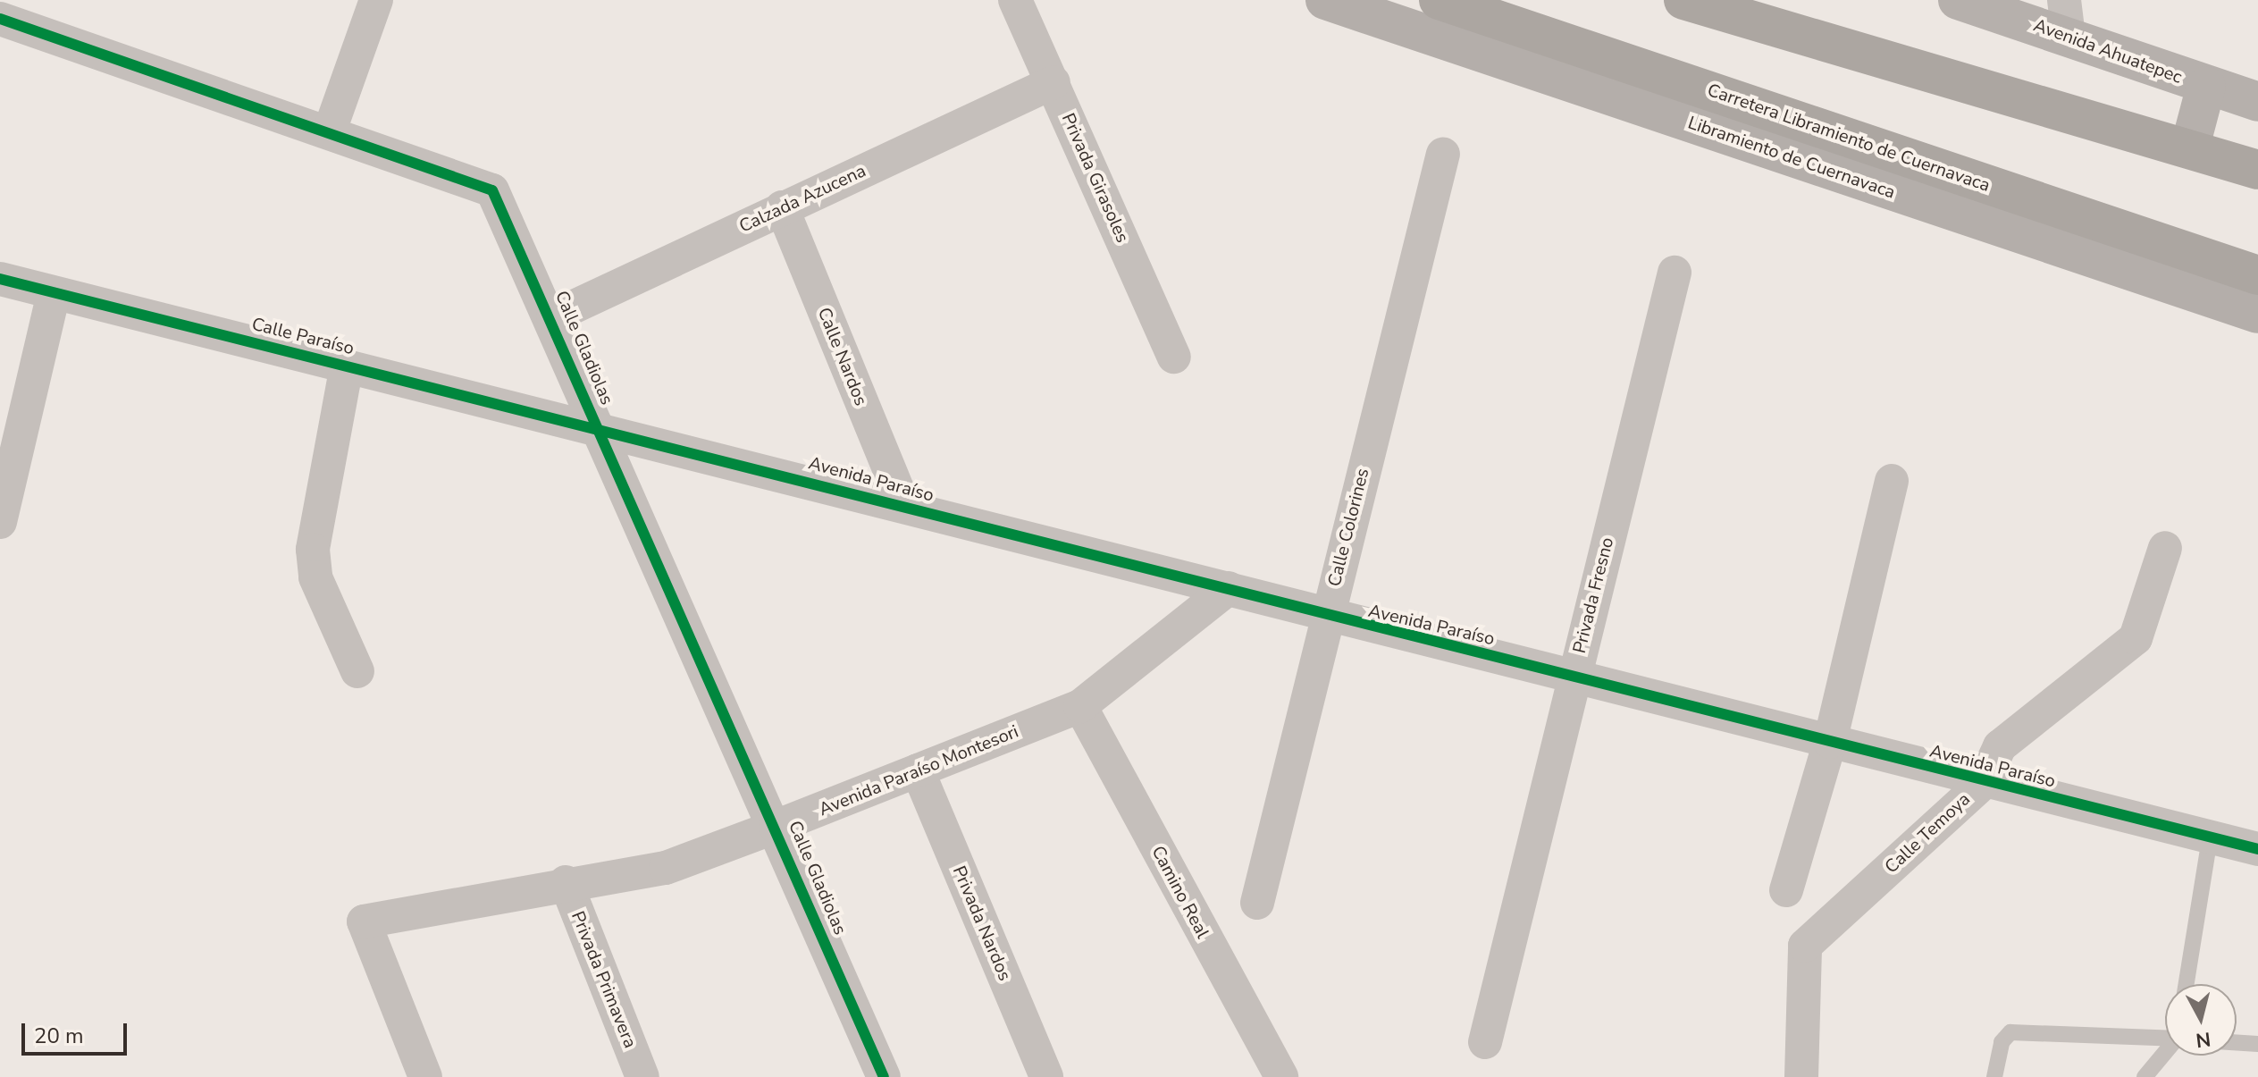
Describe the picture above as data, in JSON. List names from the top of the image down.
{
  "streets": {
    "highway": ["Carretera Libramiento de Cuernavaca"],
    "main road": ["Libramiento de Cuernavaca"],
    "street": [
      "Avenida Ahuatepec",
      "Privada Girasoles",
      "Calzada Azucena",
      "Calle Paraíso",
      "Calle Gladiolas",
      "Calle Nardos",
      "Avenida Paraíso",
      "Calle Colorines",
      "Privada Fresno",
      "Avenida Paraíso Montesori",
      "Calle Temoya",
      "Camino Real",
      "Privada Nardos",
      "Privada Primavera"
    ]
  },
  "crossings": [
    ["Privada Girasoles", "Calzada Azucena"],
    ["Calzada Azucena", "Calle Gladiolas"],
    ["Calzada Azucena", "Calle Nardos"],
    ["Calle Paraíso", "Calle Gladiolas"],
    ["Calle Paraíso", "Avenida Paraíso"],
    ["Calle Gladiolas", "Avenida Paraíso"],
    ["Calle Gladiolas", "Avenida Paraíso Montesori"],
    ["Calle Nardos", "Avenida Paraíso"],
    ["Avenida Paraíso", "Calle Colorines"],
    ["Avenida Paraíso", "Privada Fresno"],
    ["Avenida Paraíso", "Avenida Paraíso Montesori"],
    ["Avenida Paraíso", "Calle Temoya"],
    ["Avenida Paraíso Montesori", "Camino Real"],
    ["Avenida Paraíso Montesori", "Privada Nardos"],
    ["Avenida Paraíso Montesori", "Privada Primavera"]
  ],
  "scale_bar": "20 m",
  "north": "bottom"
}
